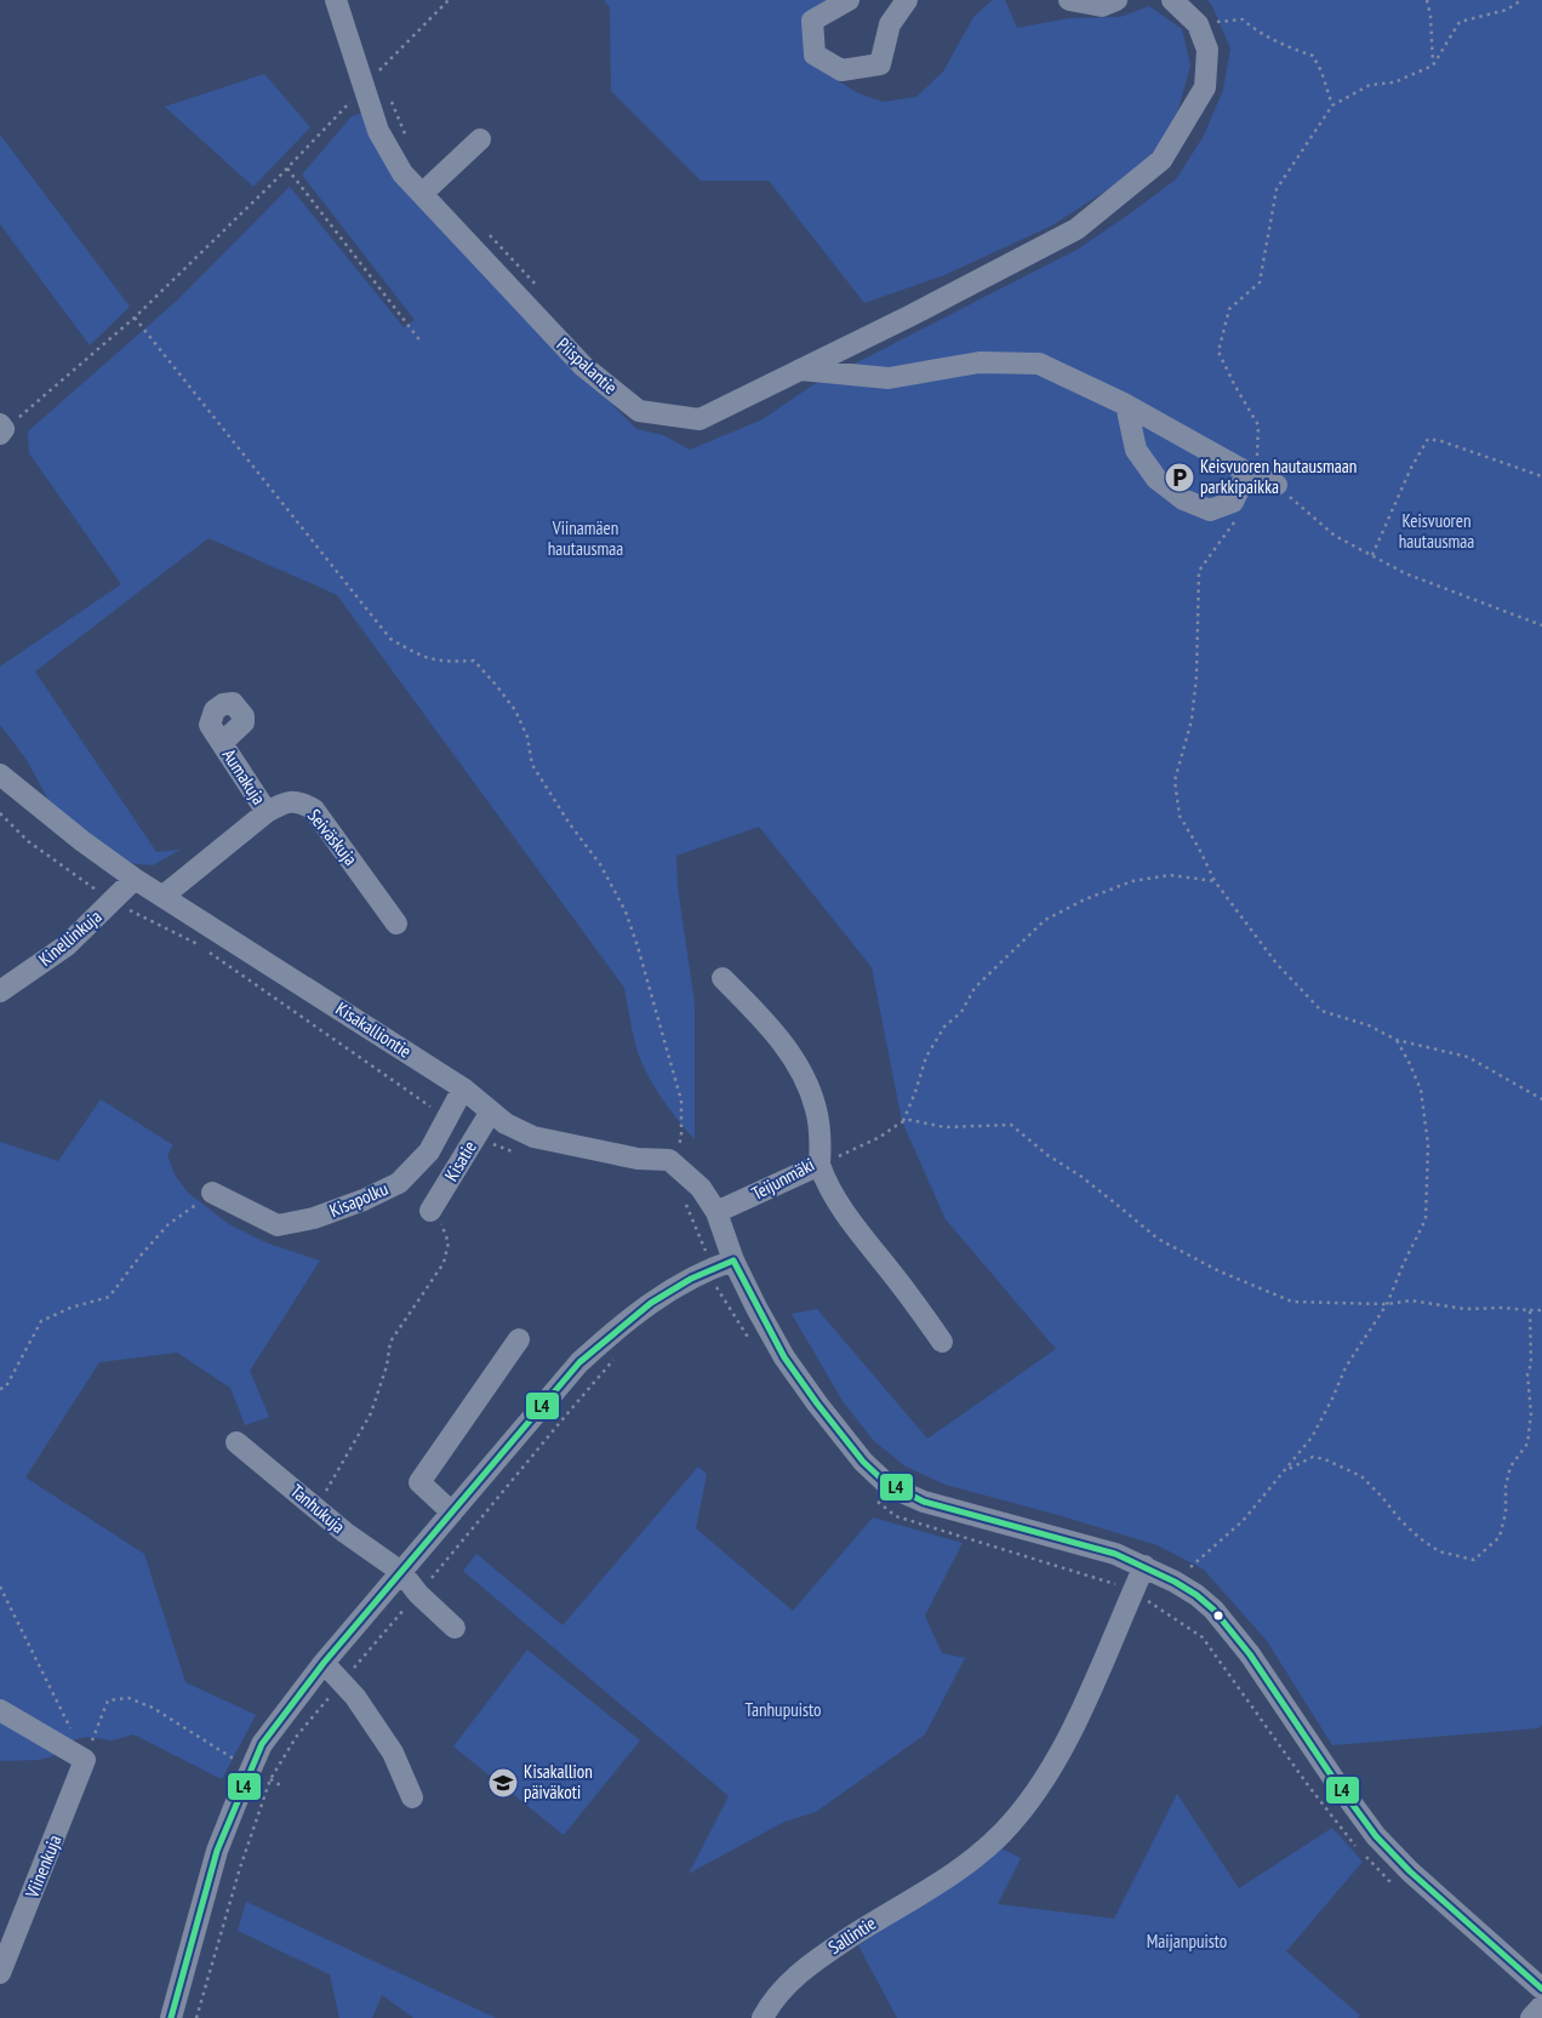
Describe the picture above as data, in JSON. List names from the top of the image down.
{
  "streets": {
    "street": [
      "Piispalantie",
      "Aumakuja",
      "Seiväskuja",
      "Kinellinkuja",
      "Kisakalliontie",
      "Kisatie",
      "Teijunmäki",
      "Kisapolku",
      "Tanhukuja",
      "Viinenkuja",
      "Sallintie"
    ]
  },
  "crossings": [
    ["Aumakuja", "Seiväskuja"],
    ["Seiväskuja", "Kisakalliontie"],
    ["Kinellinkuja", "Kisakalliontie"],
    ["Kisakalliontie", "Kisatie"],
    ["Kisakalliontie", "Kisapolku"]
  ],
  "parks": [
    "Keisvuoren hautausmaa",
    "Viinamäen hautausmaa",
    "Tanhupuisto",
    "Maijanpuisto"
  ],
  "places": {
    "parking": ["Keisvuoren hautausmaan parkkipaikka"],
    "school or university": ["Kisakallion päiväkoti"]
  },
  "lines": ["transit line L4"]
}
